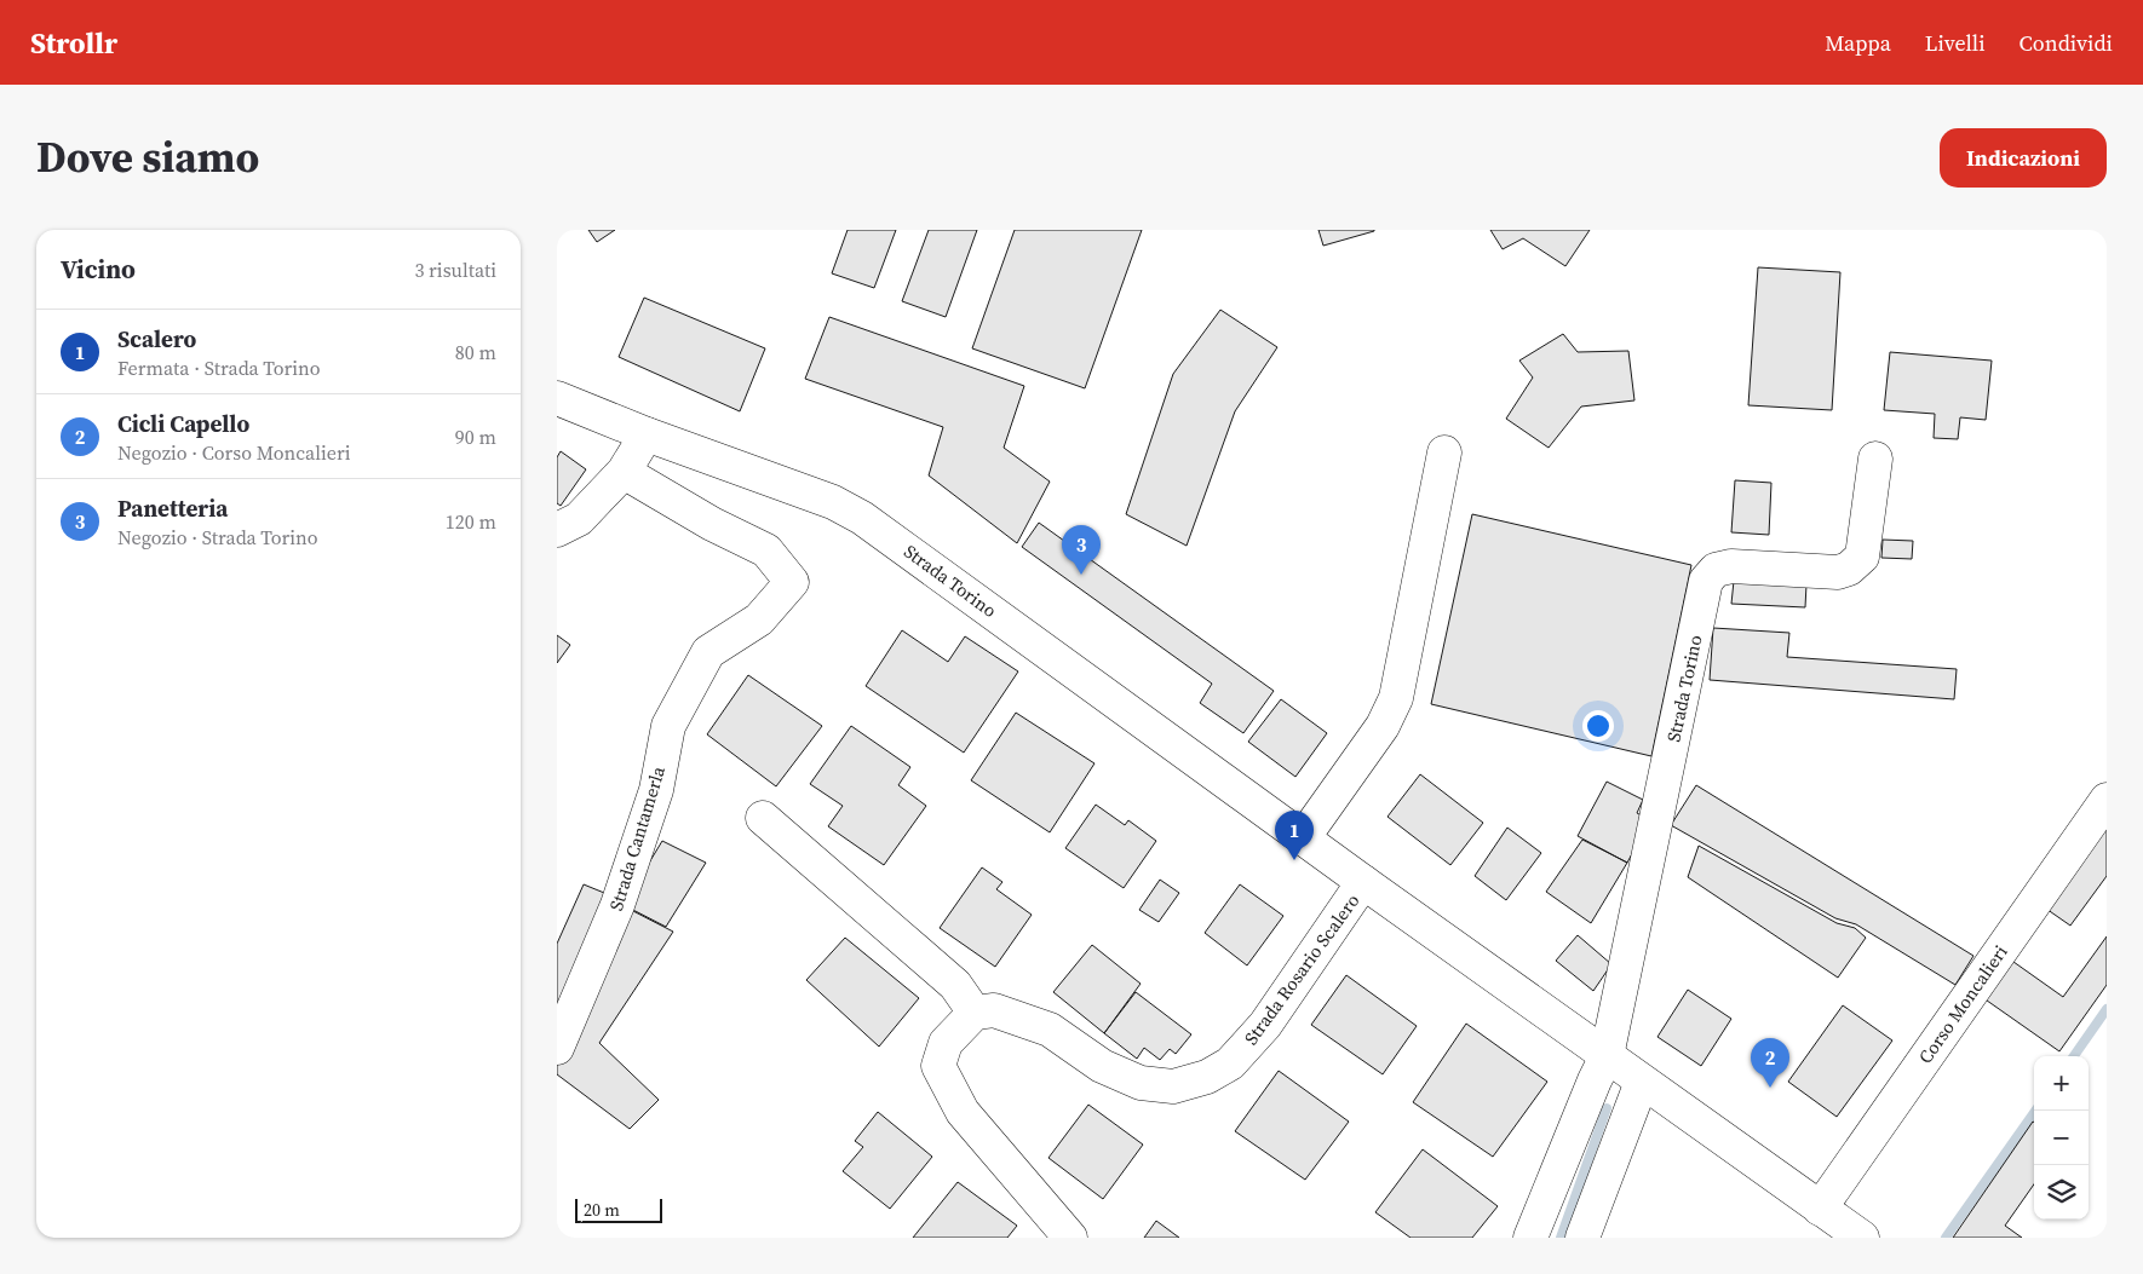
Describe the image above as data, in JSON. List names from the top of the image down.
{
  "streets": {
    "street": [
      "Strada Torino",
      "Strada Cantamerla",
      "Strada Rosario Scalero",
      "Corso Moncalieri"
    ]
  },
  "crossings": [
    ["Strada Torino", "Strada Rosario Scalero"]
  ],
  "scale_bar": "20 m",
  "page": {
    "header": "Strollr",
    "nav": ["Mappa", "Livelli", "Condividi"],
    "title": "Dove siamo",
    "buttons": "Indicazioni",
    "heading": ["Vicino", "3 risultati"],
    "list": [
      {
        "mark": "1",
        "name": "Scalero",
        "note": "Fermata · Strada Torino",
        "value": "80 m"
      },
      {
        "mark": "2",
        "name": "Cicli Capello",
        "note": "Negozio · Corso Moncalieri",
        "value": "90 m"
      },
      {
        "mark": "3",
        "name": "Panetteria",
        "note": "Negozio · Strada Torino",
        "value": "120 m"
      }
    ],
    "pins": ["3", "1", "2"],
    "map_buttons": ["+", "−"],
    "scale": "20 m"
  }
}
